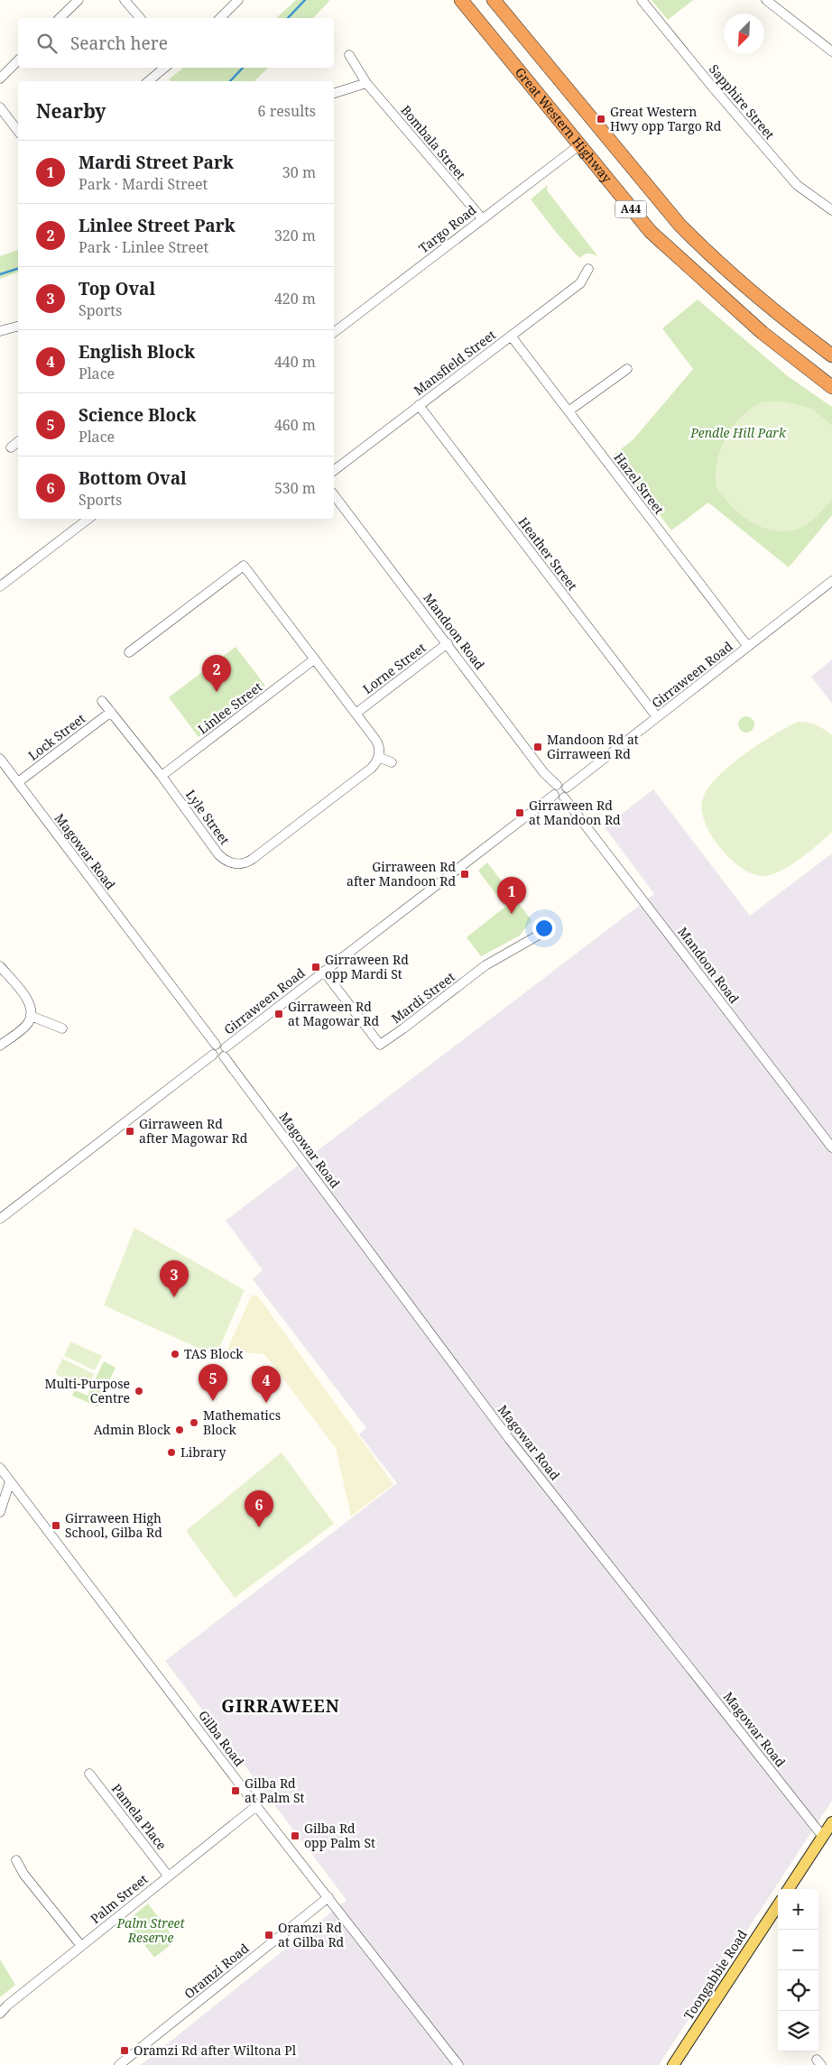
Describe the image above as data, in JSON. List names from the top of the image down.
{
  "streets": {
    "highway": ["Great Western Highway", "A44"],
    "main road": ["Toongabbie Road"],
    "street": [
      "Sapphire Street",
      "Bombala Street",
      "Targo Road",
      "Mansfield Street",
      "Hazel Street",
      "Heather Street",
      "Mandoon Road",
      "Lorne Street",
      "Girraween Road",
      "Linlee Street",
      "Lock Street",
      "Lyle Street",
      "Magowar Road",
      "Mardi Street",
      "Gilba Road",
      "Pamela Place",
      "Palm Street",
      "Oramzi Road"
    ]
  },
  "crossings": [
    ["Great Western Highway", "Targo Road"],
    ["Bombala Street", "Targo Road"],
    ["Mansfield Street", "Hazel Street"],
    ["Mansfield Street", "Heather Street"],
    ["Hazel Street", "Girraween Road"],
    ["Heather Street", "Girraween Road"],
    ["Mandoon Road", "Lorne Street"],
    ["Mandoon Road", "Girraween Road"],
    ["Girraween Road", "Magowar Road"],
    ["Girraween Road", "Mardi Street"],
    ["Linlee Street", "Lyle Street"],
    ["Lock Street", "Lyle Street"],
    ["Lock Street", "Magowar Road"],
    ["Gilba Road", "Palm Street"],
    ["Gilba Road", "Oramzi Road"],
    ["Pamela Place", "Palm Street"]
  ],
  "districts": ["GIRRAWEEN"],
  "parks": ["Pendle Hill Park", "Palm Street Reserve"],
  "places": {
    "transit": [
      "Great Western Hwy opp Targo Rd",
      "Mandoon Rd at Girraween Rd",
      "Girraween Rd at Mandoon Rd",
      "Girraween Rd after Mandoon Rd",
      "Girraween Rd opp Mardi St",
      "Girraween Rd at Magowar Rd",
      "Girraween Rd after Magowar Rd",
      "Girraween High School, Gilba Rd",
      "Gilba Rd at Palm St",
      "Gilba Rd opp Palm St",
      "Oramzi Rd at Gilba Rd",
      "Oramzi Rd after Wiltona Pl"
    ],
    "other": [
      "TAS Block",
      "Multi-Purpose Centre",
      "Mathematics Block",
      "Admin Block",
      "Library"
    ]
  },
  "north": "bottom left",
  "page": {
    "search": "Search here",
    "heading": ["Nearby", "6 results"],
    "list": [
      {
        "mark": "1",
        "name": "Mardi Street Park",
        "note": "Park · Mardi Street",
        "value": "30 m"
      },
      {
        "mark": "2",
        "name": "Linlee Street Park",
        "note": "Park · Linlee Street",
        "value": "320 m"
      },
      {
        "mark": "3",
        "name": "Top Oval",
        "note": "Sports",
        "value": "420 m"
      },
      {
        "mark": "4",
        "name": "English Block",
        "note": "Place",
        "value": "440 m"
      },
      {
        "mark": "5",
        "name": "Science Block",
        "note": "Place",
        "value": "460 m"
      },
      {
        "mark": "6",
        "name": "Bottom Oval",
        "note": "Sports",
        "value": "530 m"
      }
    ],
    "pins": [
      "2",
      "1",
      "3",
      "5",
      "4",
      "6"
    ],
    "map_buttons": ["+", "−"]
  }
}
